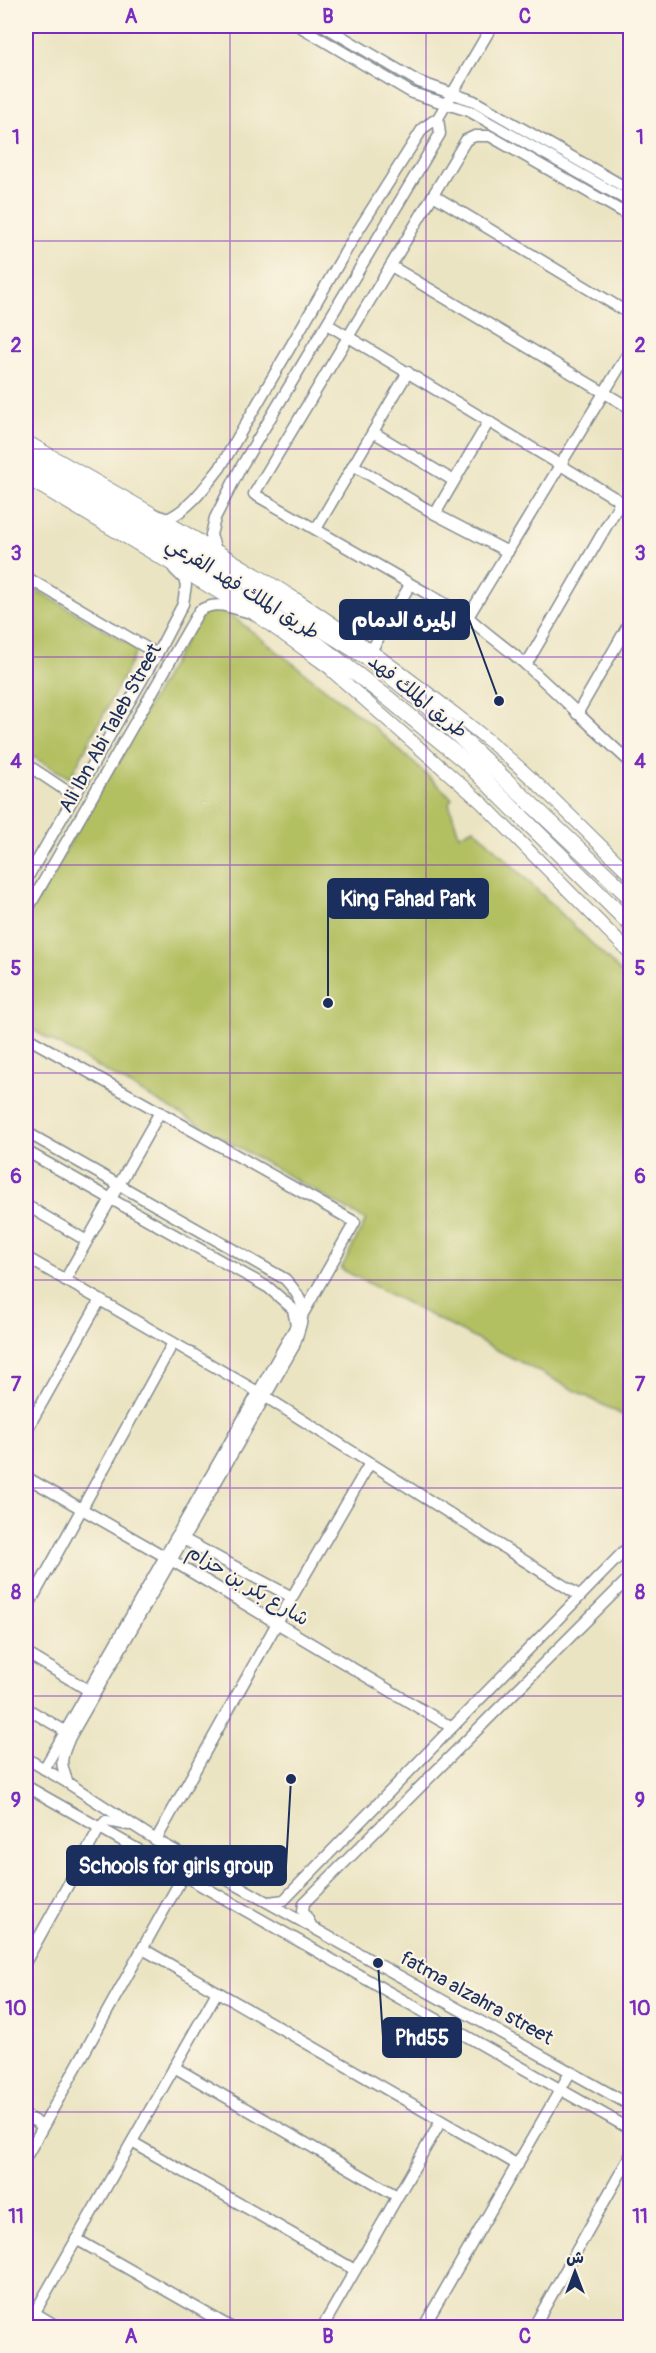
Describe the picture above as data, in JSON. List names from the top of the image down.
{
  "streets": {
    "highway": ["طريق الملك فهد"],
    "main road": ["طريق الملك فهد الفرعي"],
    "street": ["Ali Ibn Abi Taleb Street", "شارع بكر بن حزام", "fatma alzahra street"]
  },
  "crossings": [
    ["طريق الملك فهد الفرعي", "Ali Ibn Abi Taleb Street"]
  ],
  "places": [
    "الميره الدمام",
    "King Fahad Park",
    "Schools for girls group",
    "Phd55"
  ],
  "north": "top",
  "grid": {
    "columns": ["A", "B", "C"],
    "rows": [
      "1",
      "2",
      "3",
      "4",
      "5",
      "6",
      "7",
      "8",
      "9",
      "10",
      "11"
    ]
  }
}
